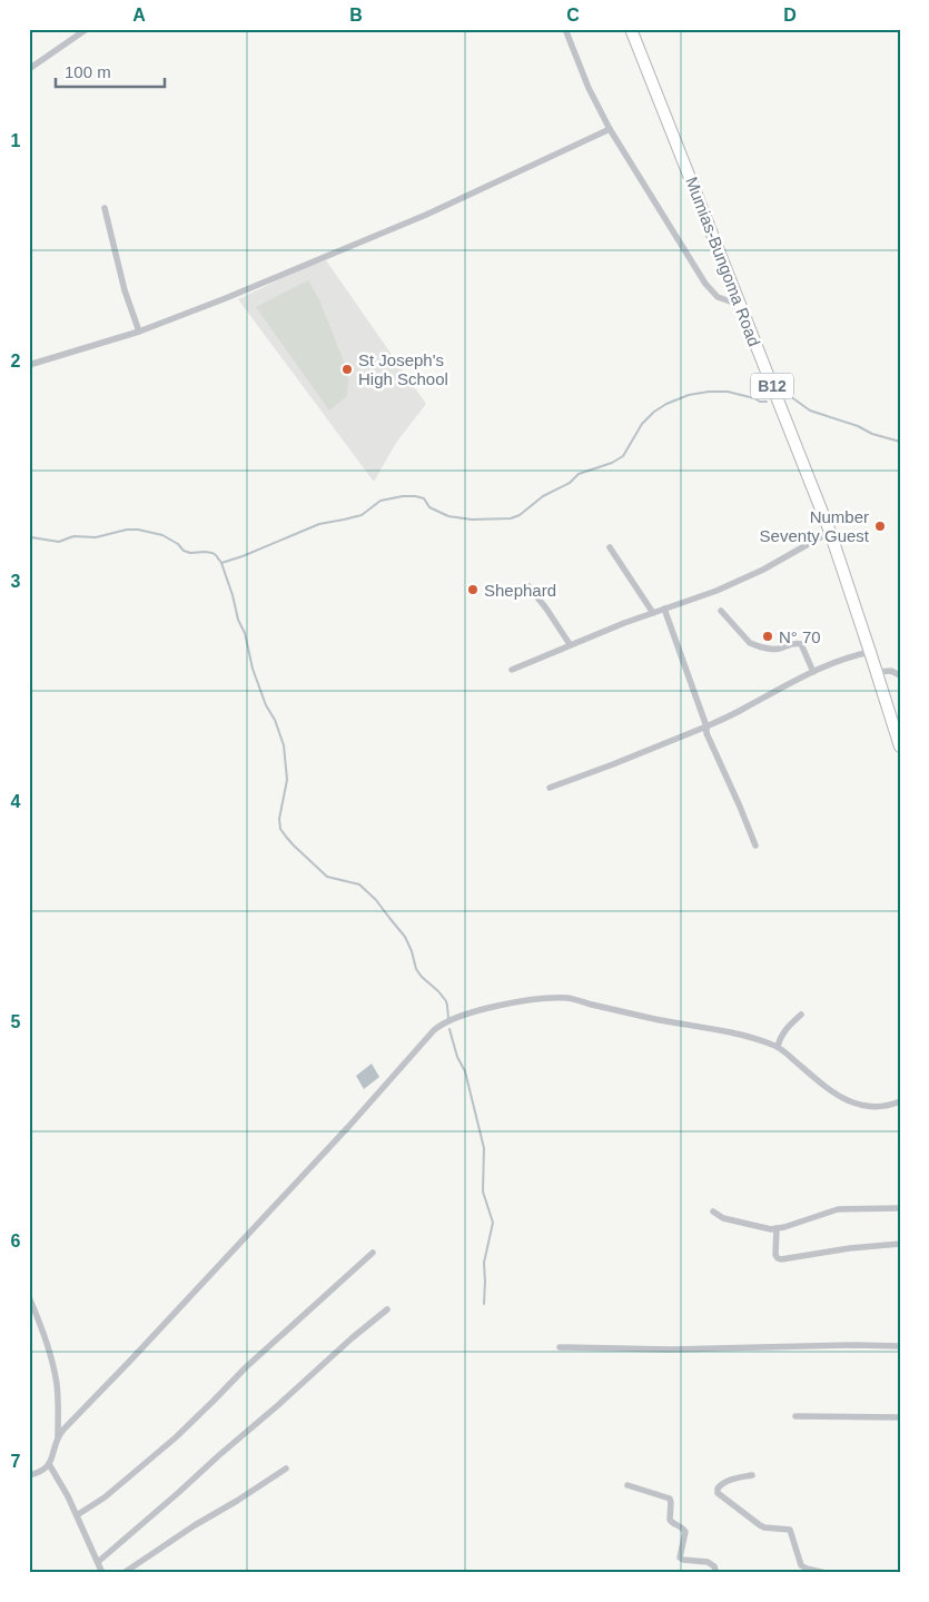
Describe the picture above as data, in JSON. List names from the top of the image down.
{
  "streets": {
    "highway": ["Mumias-Bungoma Road", "B12"]
  },
  "places": [
    "St Joseph's High School",
    "Number Seventy Guest",
    "Shephard",
    "N° 70"
  ],
  "scale_bar": "100 m",
  "grid": {
    "columns": [
      "A",
      "B",
      "C",
      "D"
    ],
    "rows": [
      "1",
      "2",
      "3",
      "4",
      "5",
      "6",
      "7"
    ]
  }
}
